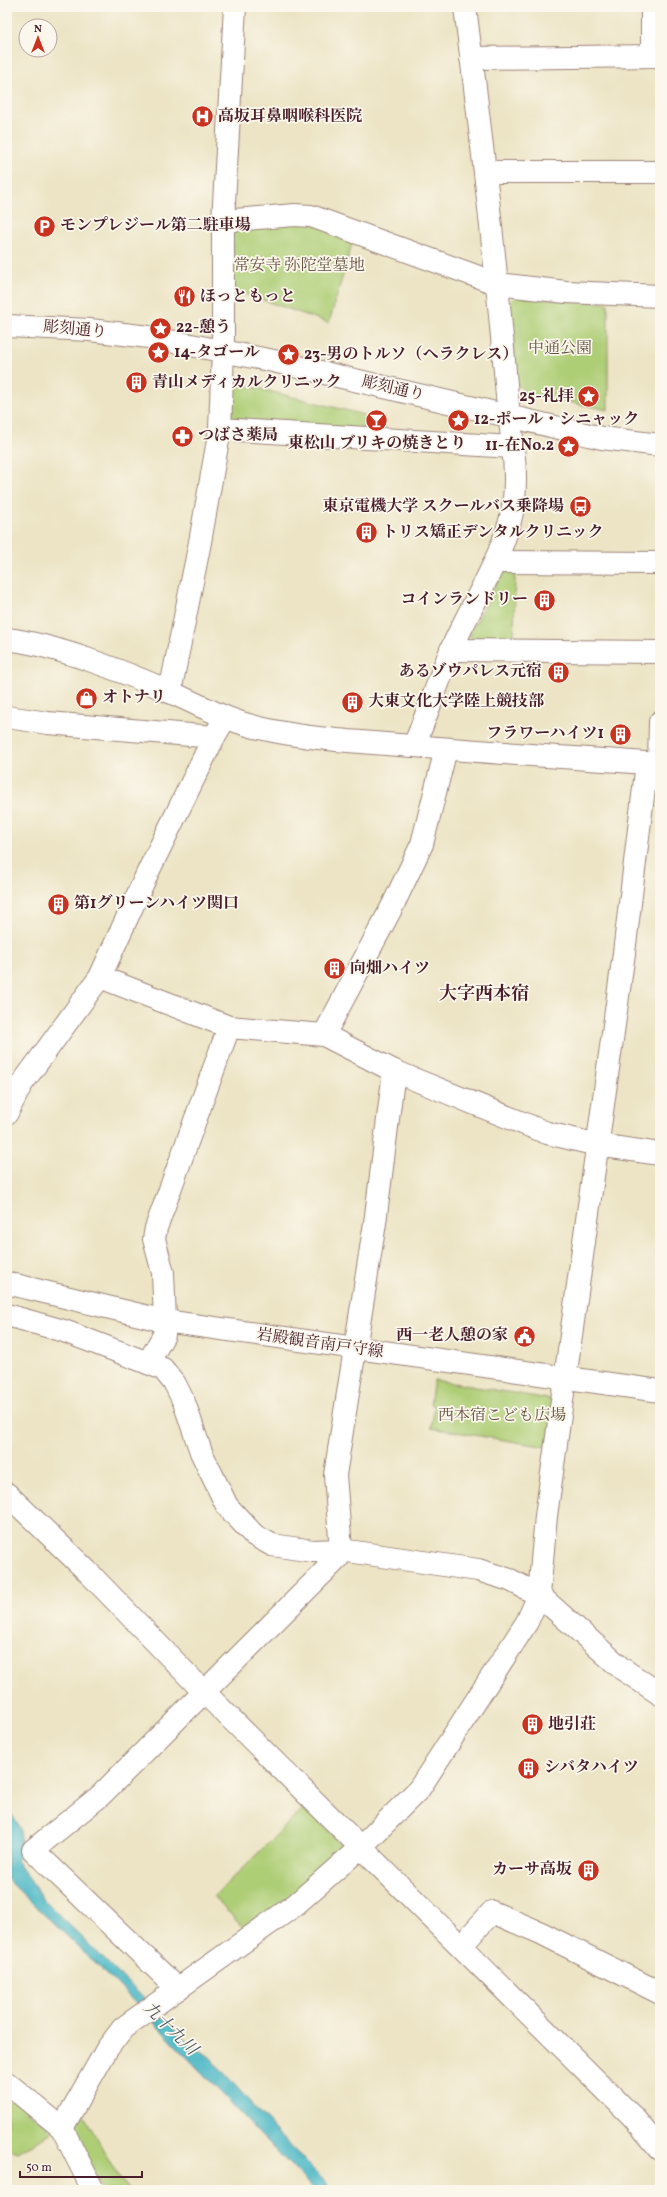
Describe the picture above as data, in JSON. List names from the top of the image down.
{
  "streets": {
    "street": ["彫刻通り", "岩殿観音南戸守線"]
  },
  "districts": ["大字西本宿"],
  "water": ["九十九川"],
  "parks": ["常安寺 弥陀堂墓地", "中通公園", "西本宿こども広場"],
  "places": {
    "hospital": ["高坂耳鼻咽喉科医院"],
    "parking": ["モンプレジール第二駐車場"],
    "restaurant": ["ほっともっと"],
    "place": [
      "22-憩う",
      "14-タゴール",
      "23-男のトルソ（ヘラクレス）",
      "25-礼拝",
      "12-ポール・シニャック",
      "11-在No.2"
    ],
    "building": [
      "青山メディカルクリニック",
      "トリス矯正デンタルクリニック",
      "コインランドリー",
      "あるゾウパレス元宿",
      "大東文化大学陸上競技部",
      "フラワーハイツ1",
      "第1グリーンハイツ関口",
      "向畑ハイツ",
      "地引荘",
      "シバタハイツ",
      "カーサ高坂"
    ],
    "bar": ["東松山 ブリキの焼きとり"],
    "pharmacy": ["つばさ薬局"],
    "bus stop": ["東京電機大学 スクールバス乗降場"],
    "shop": ["オトナリ"],
    "public building": ["西一老人憩の家"]
  },
  "scale_bar": "50 m",
  "north": "top"
}
